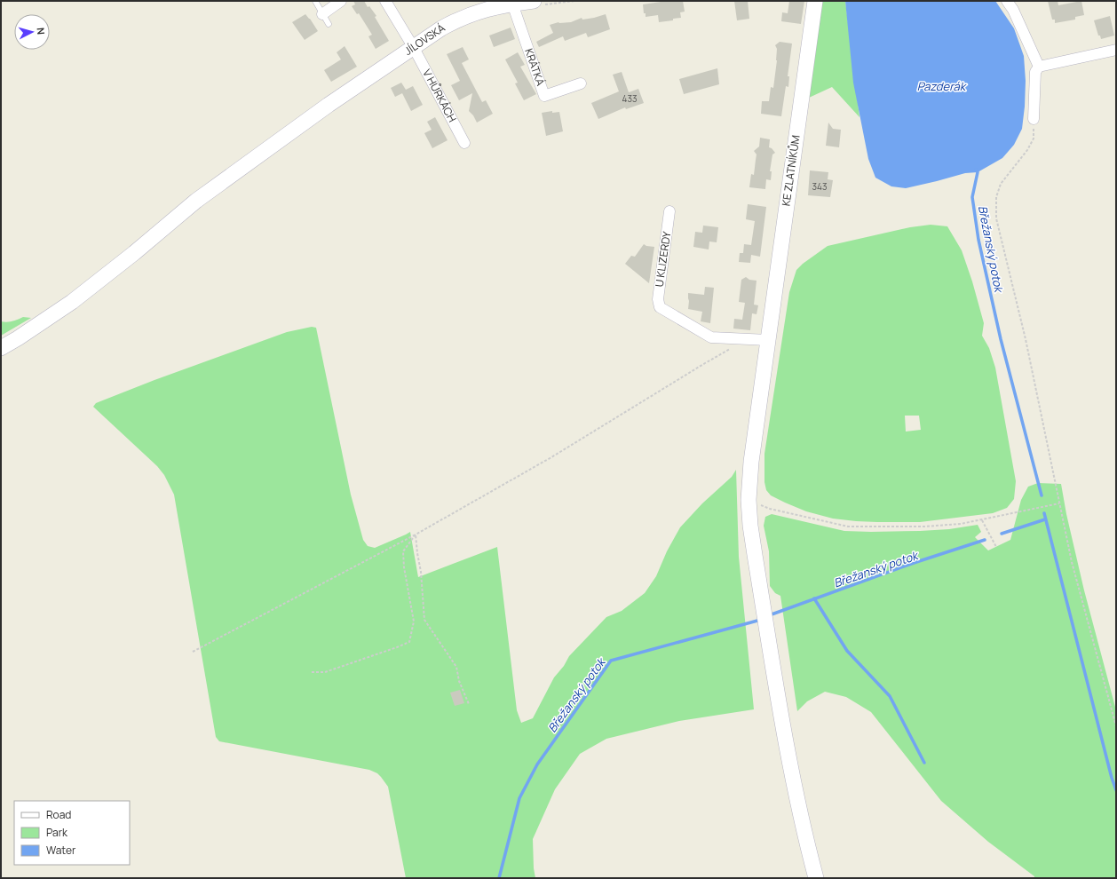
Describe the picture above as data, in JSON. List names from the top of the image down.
{
  "streets": {
    "main road": ["JÍLOVSKÁ", "KE ZLATNÍKŮM"],
    "street": ["KRÁTKÁ", "V HŮRKÁCH", "U KLIZERDY"]
  },
  "crossings": [
    ["JÍLOVSKÁ", "KRÁTKÁ"],
    ["JÍLOVSKÁ", "V HŮRKÁCH"],
    ["KE ZLATNÍKŮM", "U KLIZERDY"]
  ],
  "water": ["Pazderák", "Břežanský potok"],
  "house_numbers": ["433", "343"],
  "legend": ["Road", "Park", "Water"],
  "north": "right"
}
